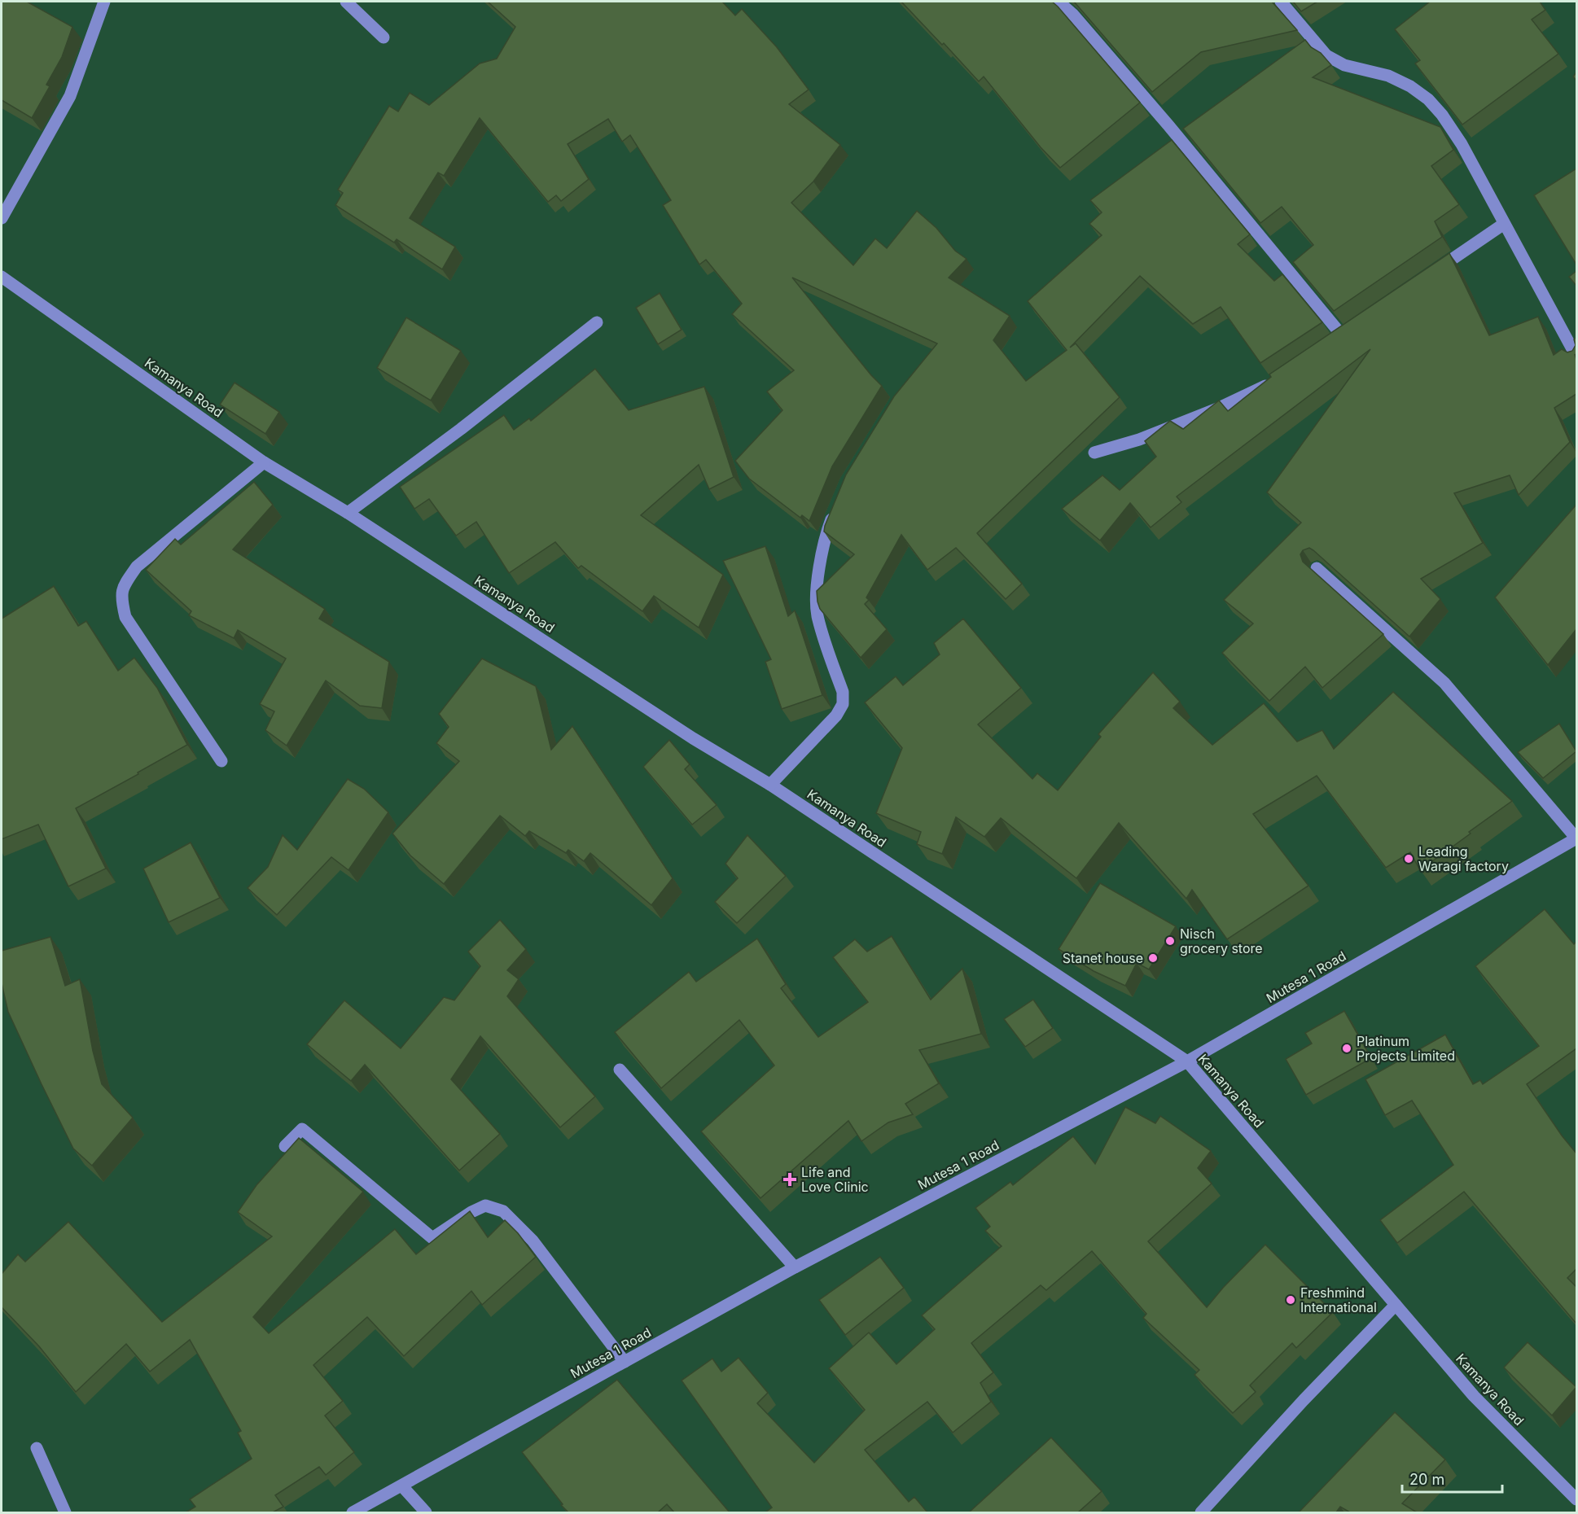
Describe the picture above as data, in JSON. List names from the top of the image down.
{
  "streets": {
    "street": ["Kamanya Road", "Mutesa 1 Road"]
  },
  "crossings": [
    ["Kamanya Road", "Mutesa 1 Road"]
  ],
  "places": {
    "other": [
      "Leading Waragi factory",
      "Nisch grocery store",
      "Stanet house",
      "Platinum Projects Limited",
      "Freshmind International"
    ],
    "health": ["Life and Love Clinic"]
  },
  "scale_bar": "20 m"
}
